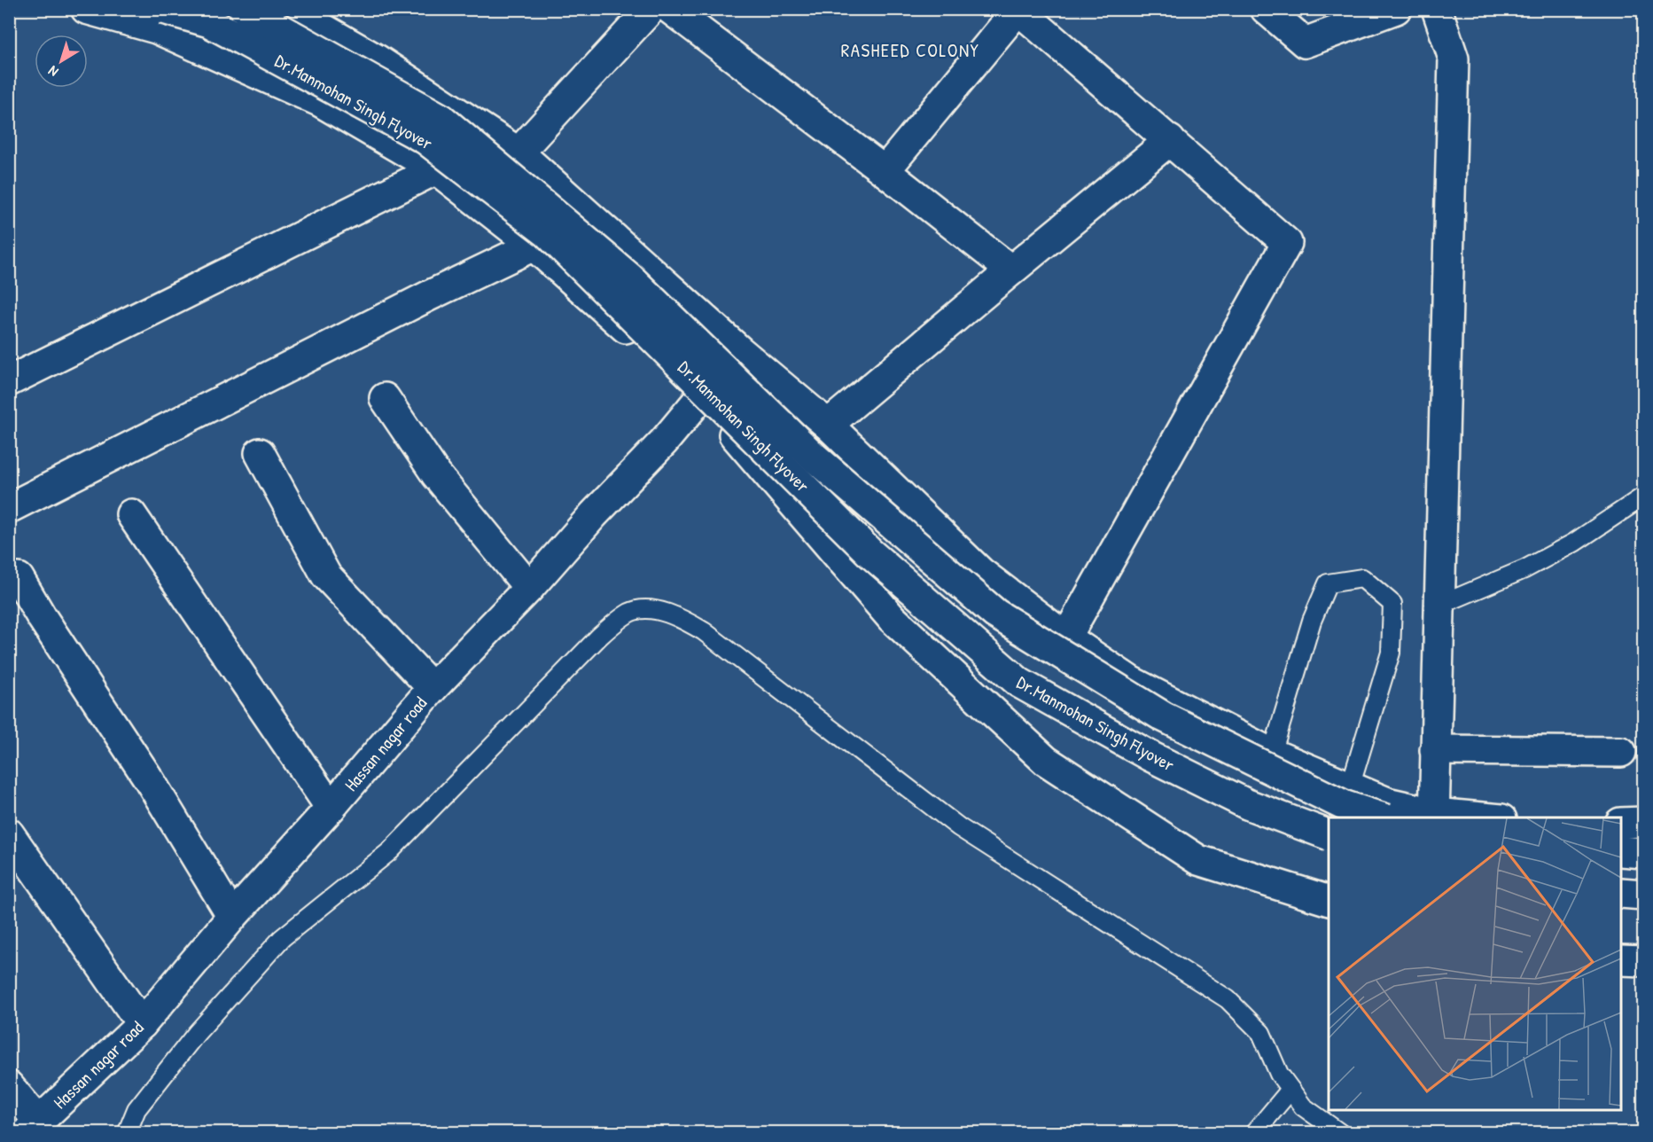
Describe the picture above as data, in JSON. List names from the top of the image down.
{
  "streets": {
    "main road": ["Dr.Manmohan Singh Flyover", "Hassan nagar road"]
  },
  "districts": ["RASHEED COLONY"],
  "north": "bottom left"
}
